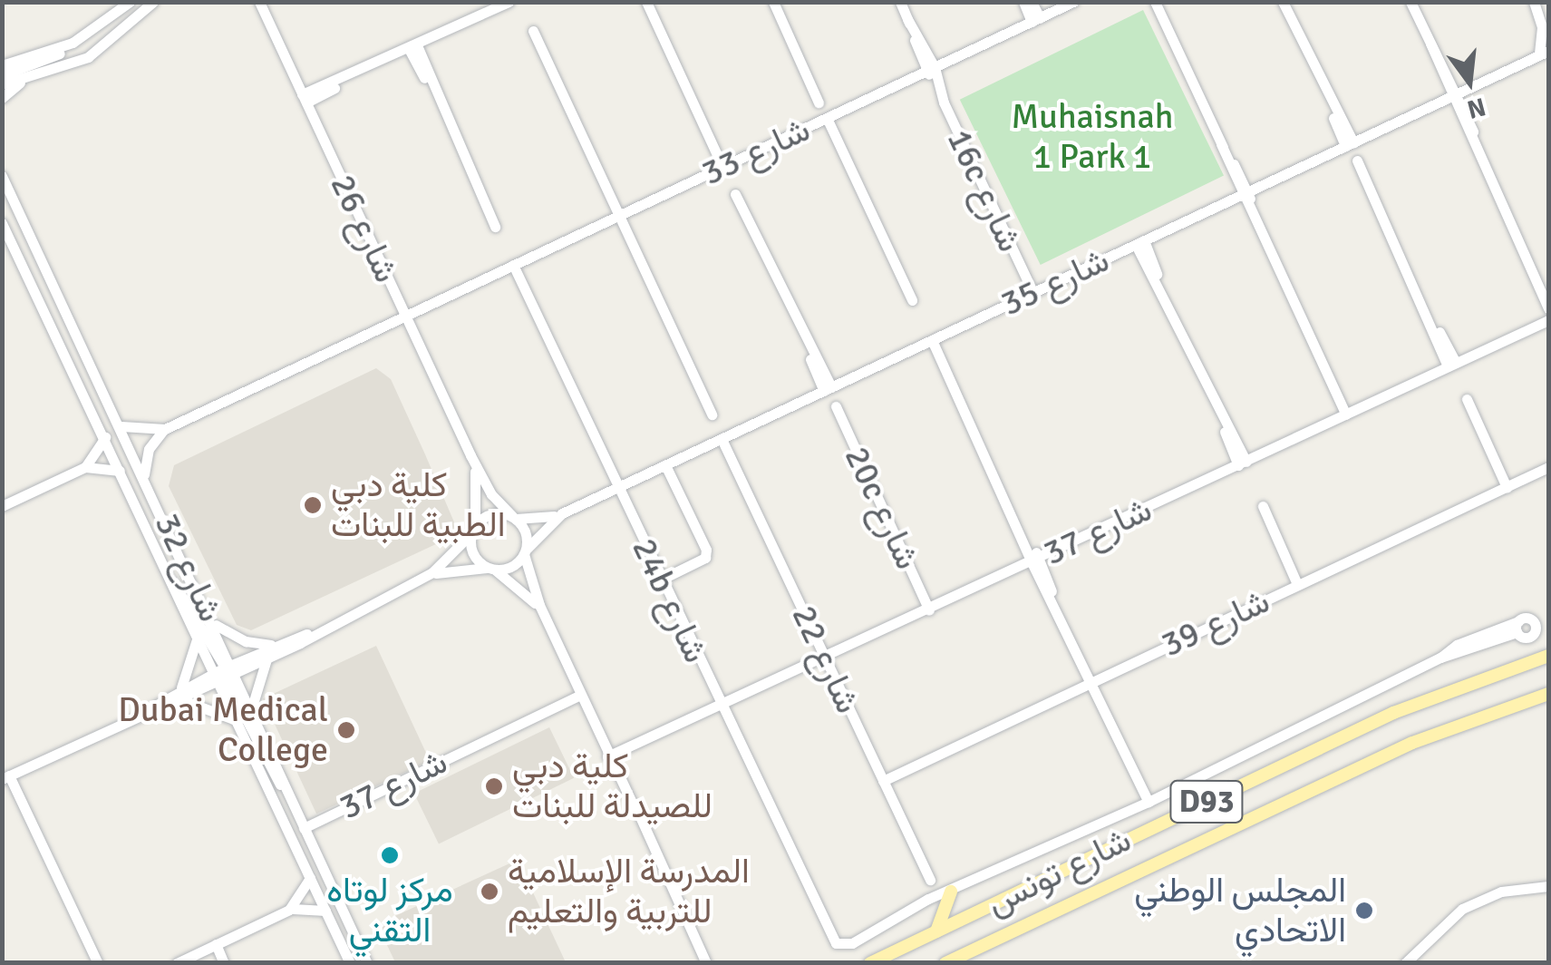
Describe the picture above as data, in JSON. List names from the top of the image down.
{
  "streets": {
    "main road": ["D93", "شارع تونس"],
    "street": [
      "شارع 33",
      "16c شارع",
      "شارع 26",
      "شارع 35",
      "20c شارع",
      "شارع 37",
      "شارع 32",
      "24b شارع",
      "شارع 39",
      "شارع 22"
    ]
  },
  "crossings": [
    ["شارع 33", "16c شارع"],
    ["شارع 33", "شارع 26"],
    ["شارع 33", "شارع 32"],
    ["شارع 33", "24b شارع"],
    ["16c شارع", "شارع 35"],
    ["شارع 26", "شارع 35"],
    ["شارع 26", "شارع 32"],
    ["شارع 35", "24b شارع"],
    ["شارع 35", "شارع 22"],
    ["20c شارع", "شارع 37"],
    ["شارع 37", "شارع 32"],
    ["شارع 37", "24b شارع"],
    ["شارع 37", "شارع 22"],
    ["شارع 39", "شارع 22"]
  ],
  "parks": ["Muhaisnah 1 Park 1"],
  "places": [
    "كلية دبي الطبية للبنات",
    "Dubai Medical College",
    "كلية دبي للصيدلة للبنات",
    "مركز لوتاه التقني",
    "المدرسة الإسلامية للتربية والتعليم",
    "المجلس الوطني الاتحادي"
  ],
  "north": "bottom"
}
